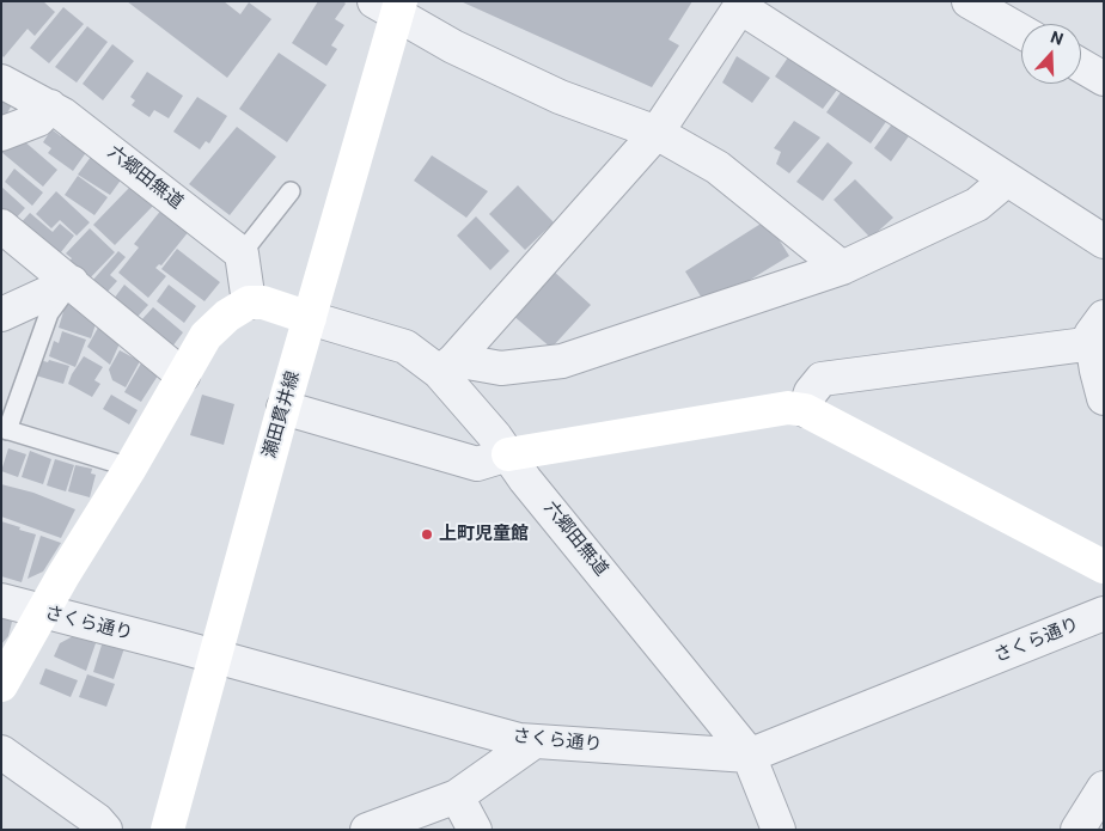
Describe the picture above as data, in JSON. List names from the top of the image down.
{
  "streets": {
    "street": ["六郷田無道", "瀬田貫井線", "さくら通り"]
  },
  "crossings": [
    ["六郷田無道", "瀬田貫井線"],
    ["六郷田無道", "さくら通り"],
    ["瀬田貫井線", "さくら通り"]
  ],
  "places": ["上町児童館"],
  "north": "top"
}
